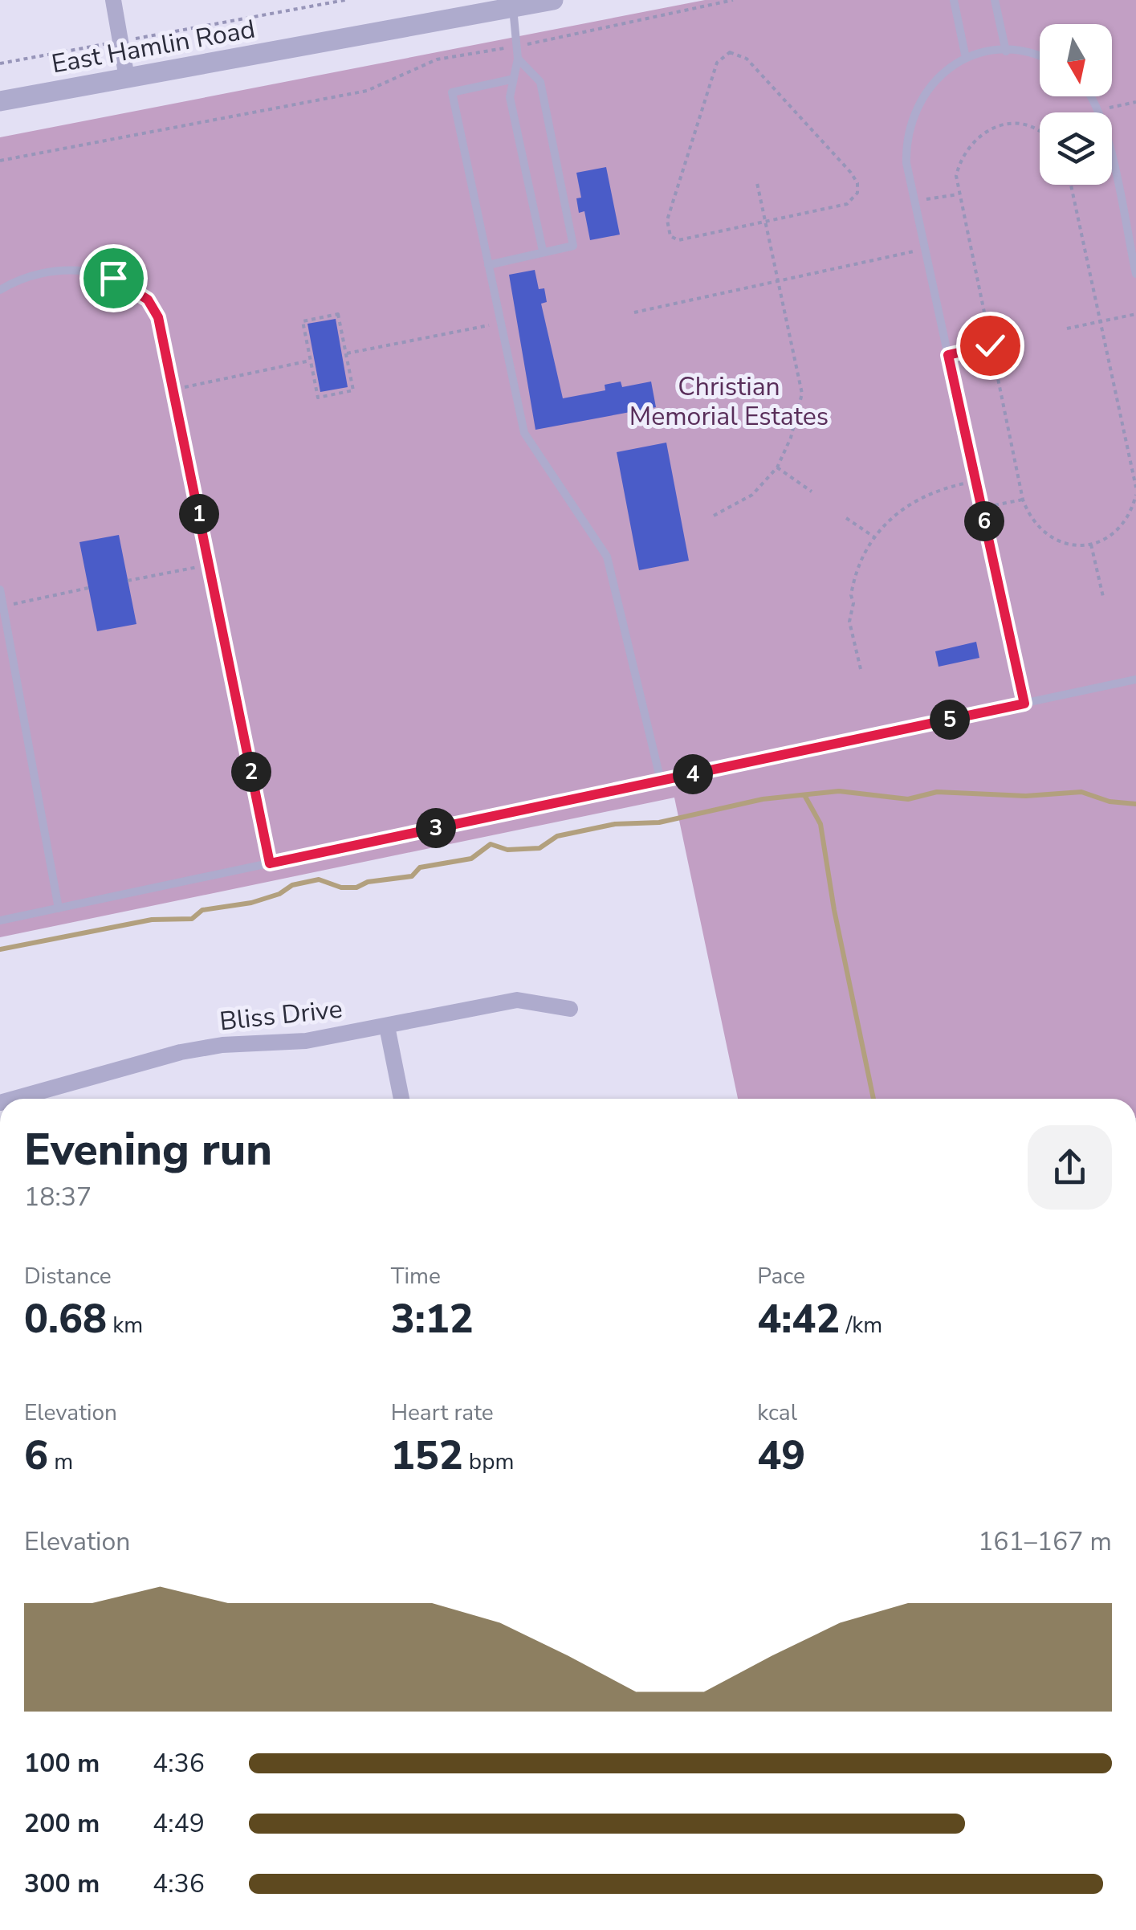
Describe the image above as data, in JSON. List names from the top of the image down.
{
  "streets": {
    "street": ["East Hamlin Road", "Bliss Drive"]
  },
  "parks": ["Christian Memorial Estates"],
  "north": "bottom",
  "page": {
    "pins": [
      "1",
      "6",
      "5",
      "2",
      "4",
      "3"
    ],
    "heading": ["Evening run", "18:37"],
    "stats": [
      ["Distance", "0.68 km"],
      ["Time", "3:12"],
      ["Pace", "4:42 /km"],
      ["Elevation", "6 m"],
      ["Heart rate", "152 bpm"],
      ["kcal", "49"]
    ],
    "chart": ["Elevation", "161–167 m"],
    "list": [
      {
        "name": "100 m",
        "note": "4:36"
      },
      {
        "name": "200 m",
        "note": "4:49"
      },
      {
        "name": "300 m",
        "note": "4:36"
      }
    ]
  }
}
